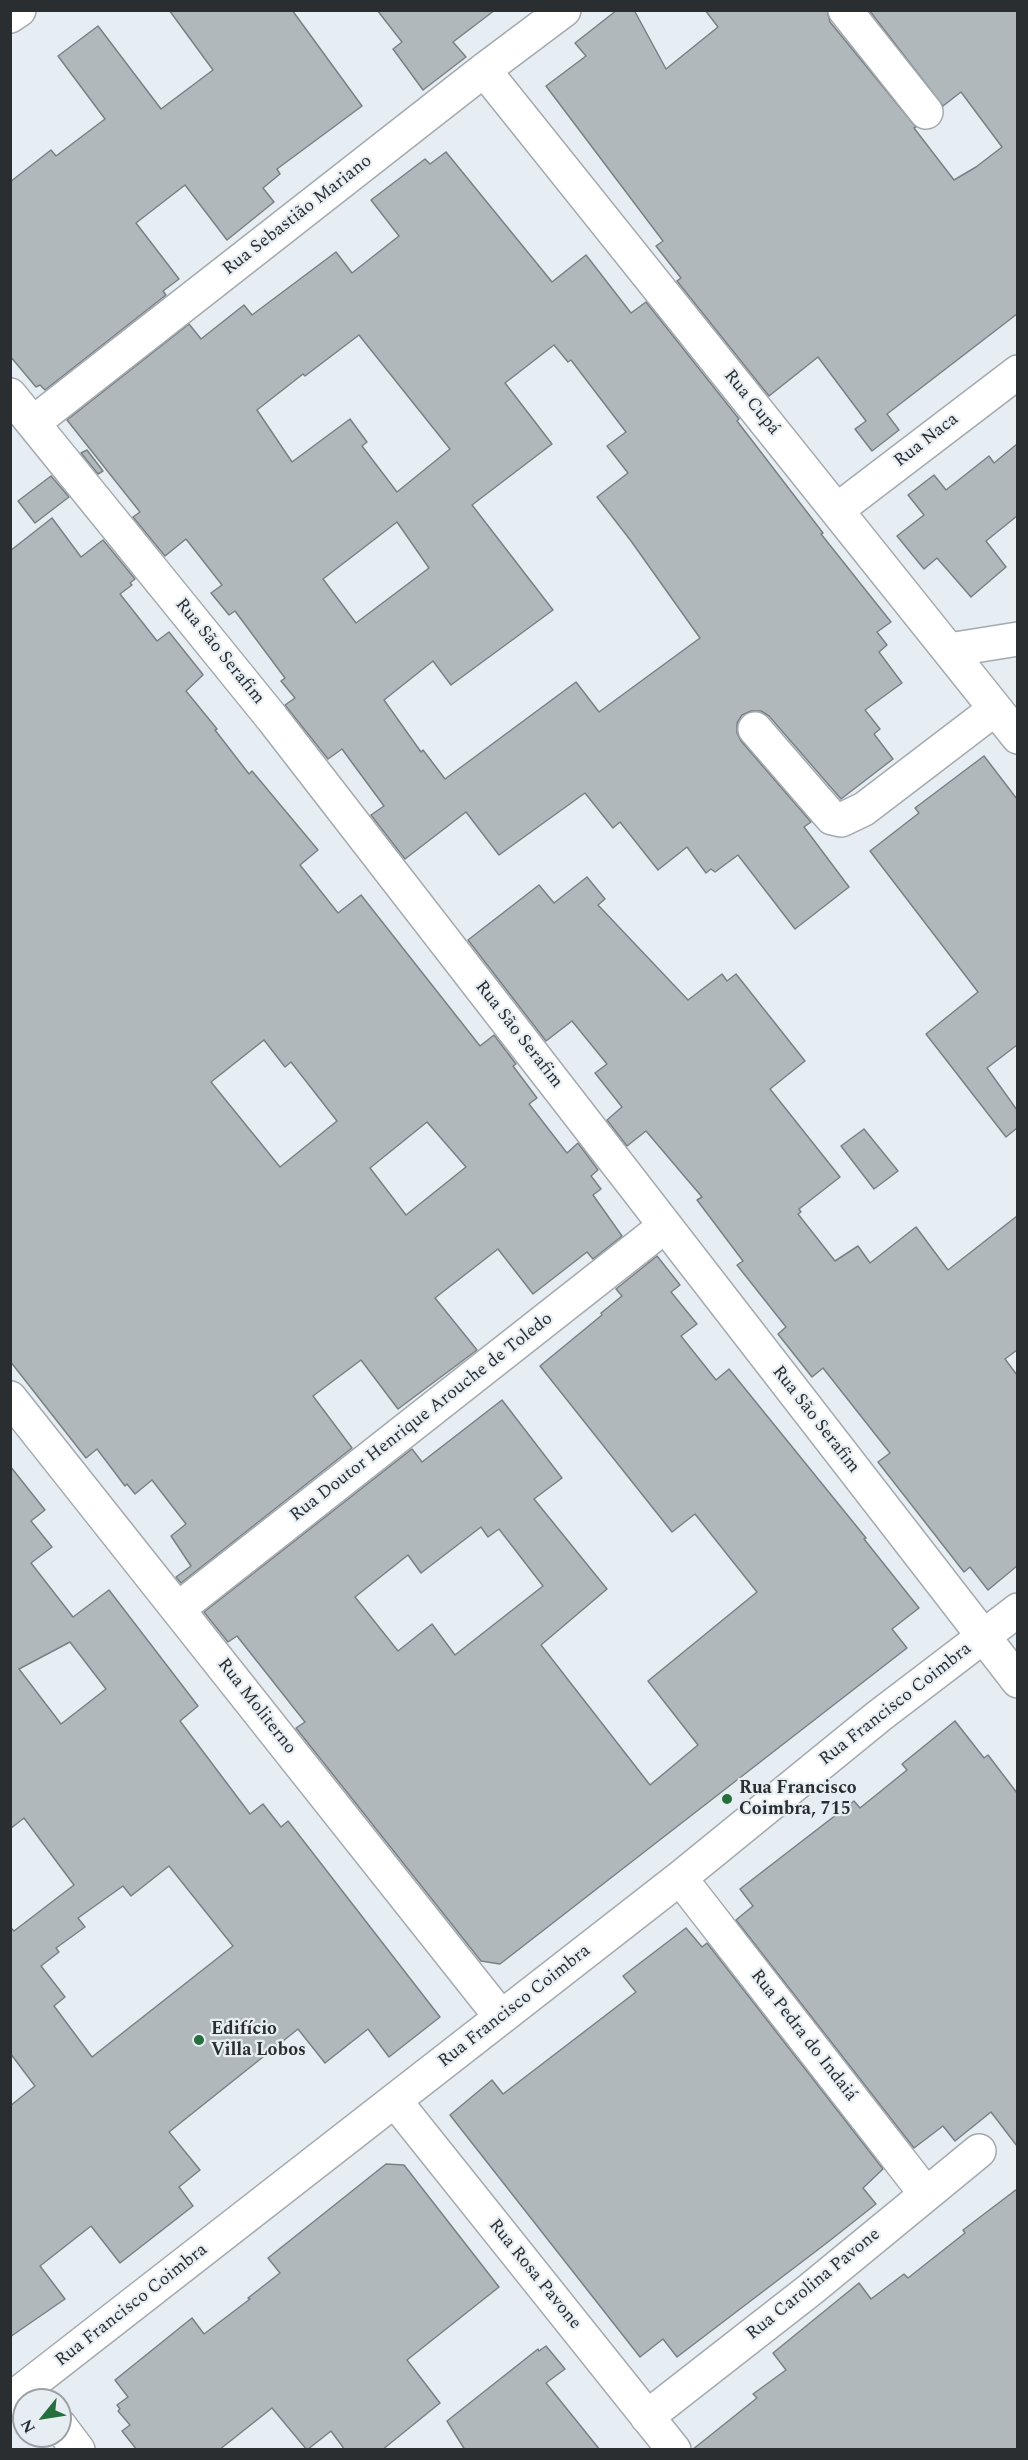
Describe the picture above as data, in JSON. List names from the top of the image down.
{
  "streets": {
    "street": [
      "Rua Sebastião Mariano",
      "Rua Cupá",
      "Rua Naca",
      "Rua São Serafim",
      "Rua Doutor Henrique Arouche de Toledo",
      "Rua Francisco Coimbra",
      "Rua Moliterno",
      "Rua Pedra do Indaiá",
      "Rua Rosa Pavone",
      "Rua Carolina Pavone"
    ]
  },
  "crossings": [
    ["Rua Sebastião Mariano", "Rua Cupá"],
    ["Rua Sebastião Mariano", "Rua São Serafim"],
    ["Rua Cupá", "Rua Naca"],
    ["Rua São Serafim", "Rua Doutor Henrique Arouche de Toledo"],
    ["Rua São Serafim", "Rua Francisco Coimbra"],
    ["Rua Doutor Henrique Arouche de Toledo", "Rua Moliterno"],
    ["Rua Francisco Coimbra", "Rua Moliterno"],
    ["Rua Francisco Coimbra", "Rua Pedra do Indaiá"],
    ["Rua Francisco Coimbra", "Rua Rosa Pavone"],
    ["Rua Pedra do Indaiá", "Rua Carolina Pavone"],
    ["Rua Rosa Pavone", "Rua Carolina Pavone"]
  ],
  "places": ["Rua Francisco Coimbra, 715", "Edifício Villa Lobos"],
  "north": "bottom left"
}
